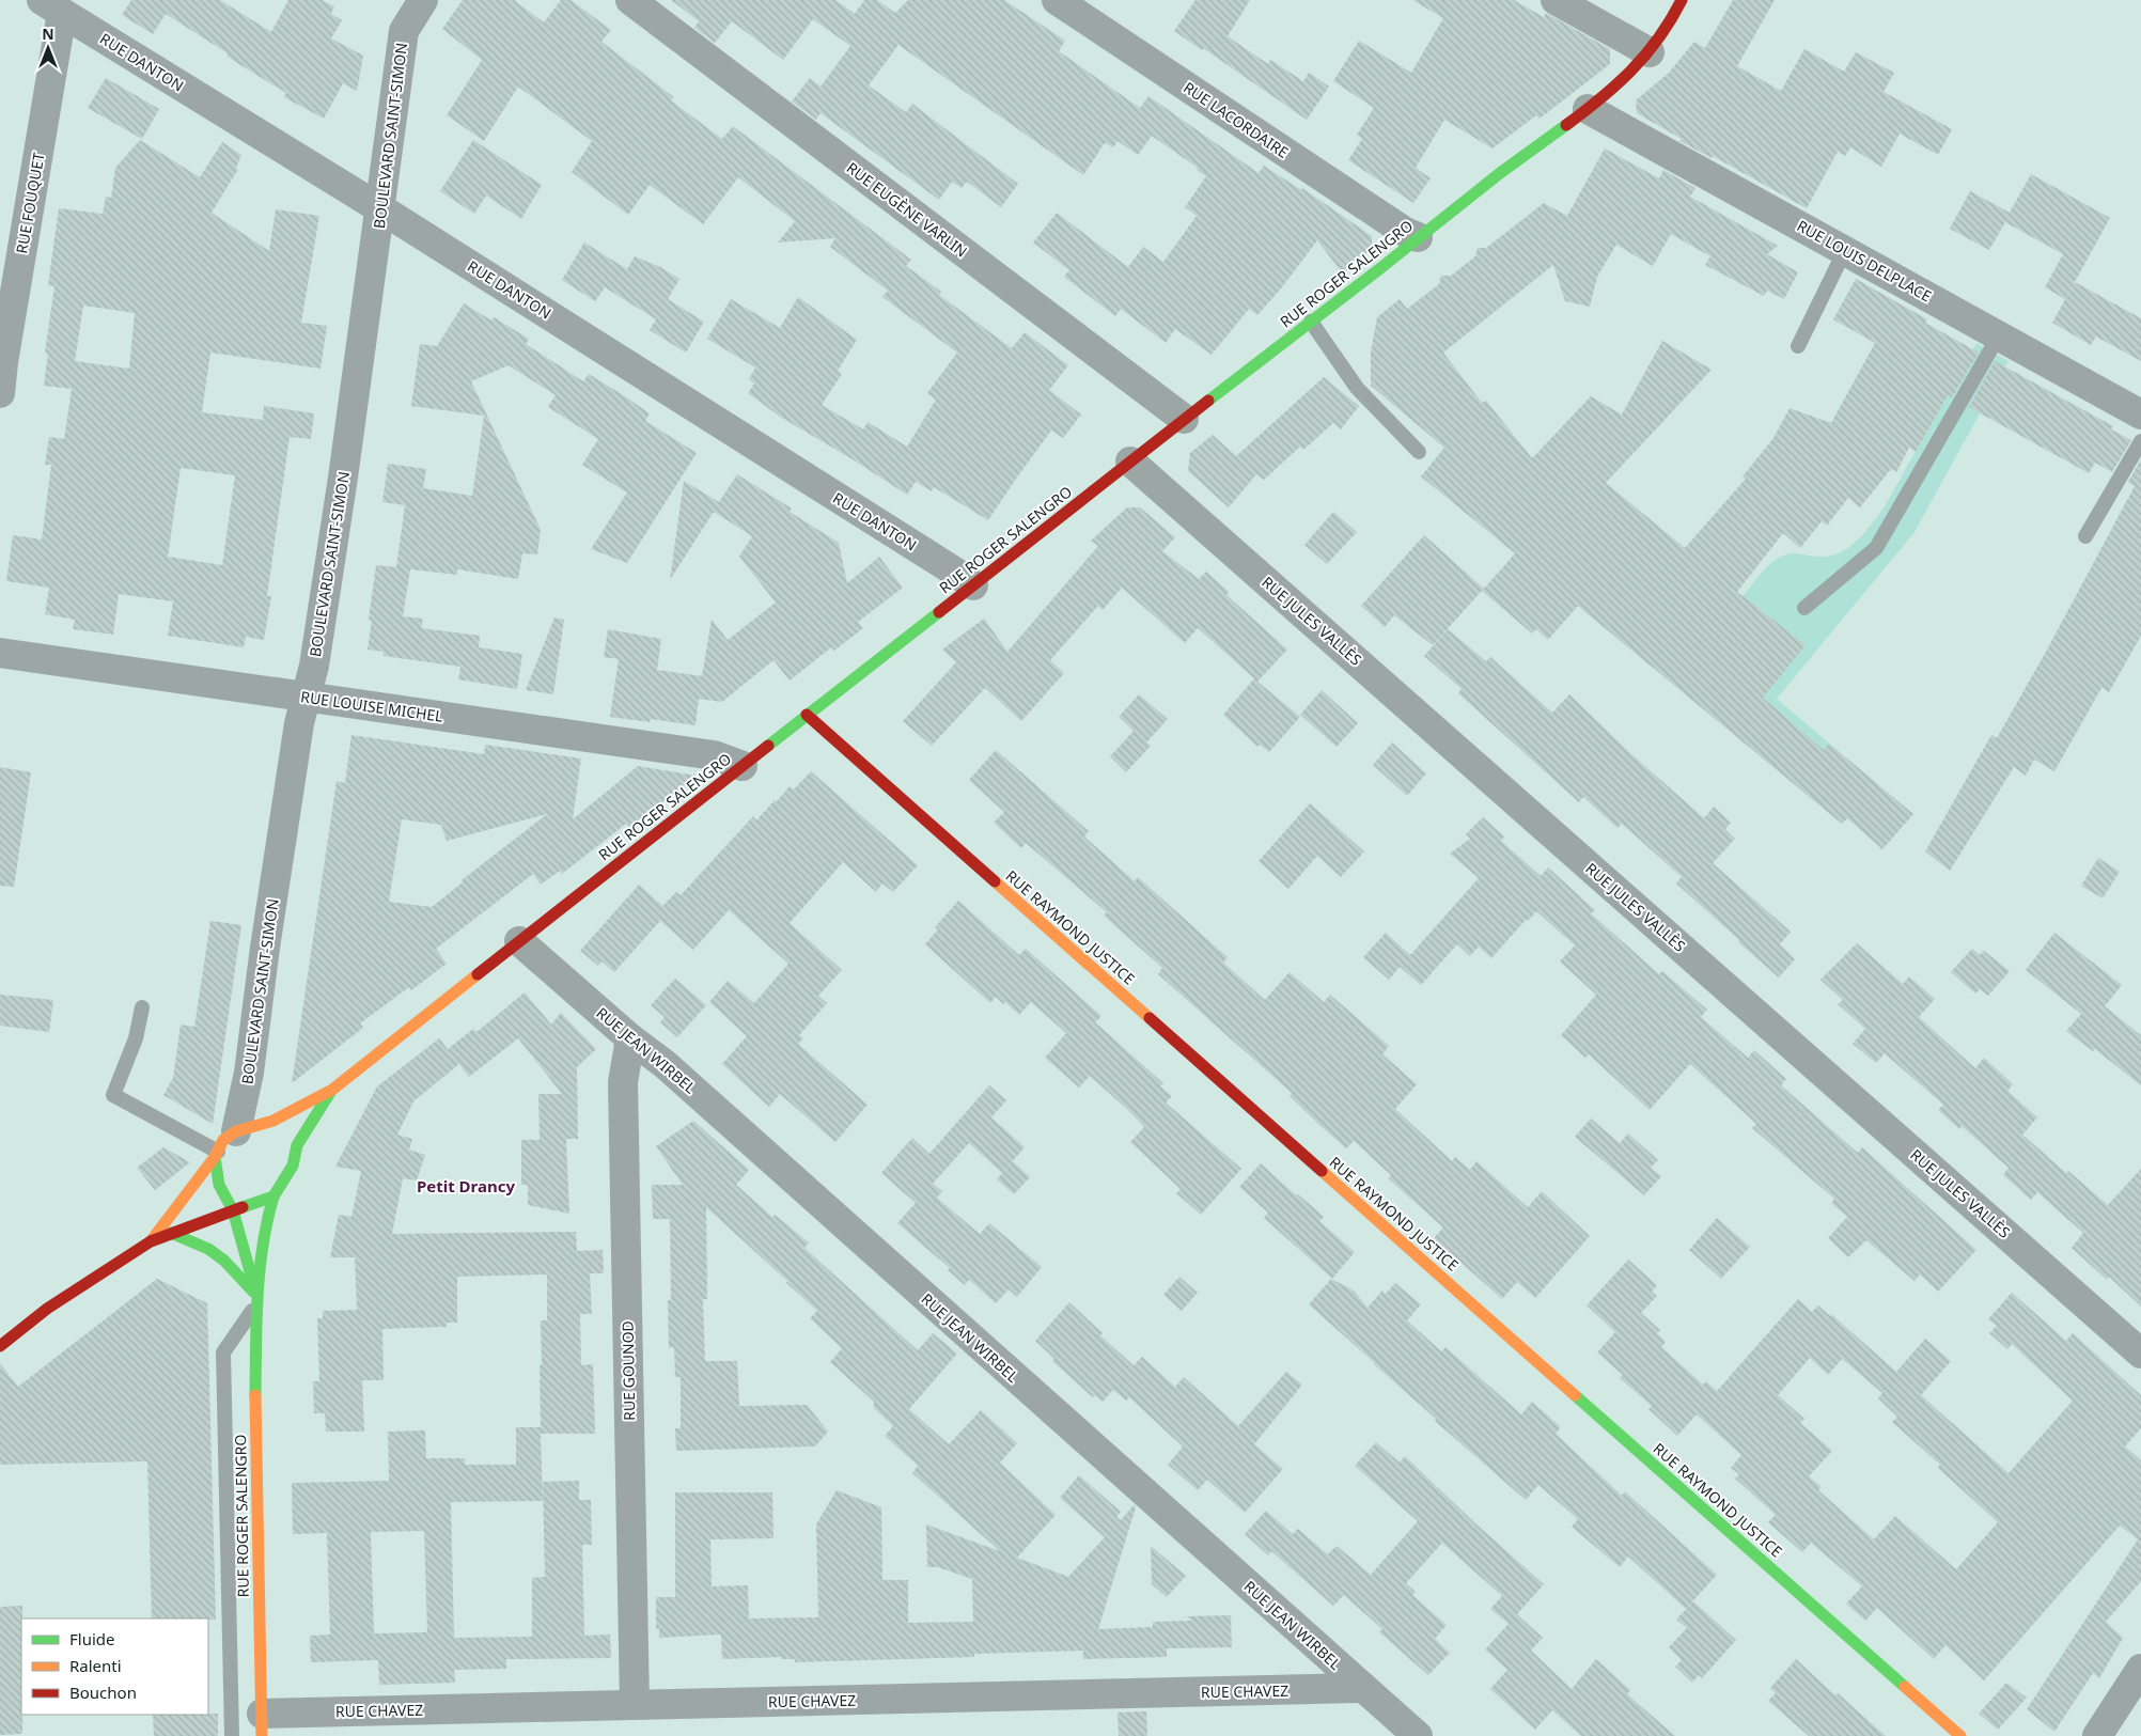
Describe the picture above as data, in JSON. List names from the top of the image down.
{
  "streets": {
    "main road": ["RUE ROGER SALENGRO", "RUE RAYMOND JUSTICE"],
    "street": [
      "RUE DANTON",
      "RUE LACORDAIRE",
      "BOULEVARD SAINT-SIMON",
      "RUE FOUQUET",
      "RUE EUGÈNE VARLIN",
      "RUE LOUIS DELPLACE",
      "RUE JULES VALLÈS",
      "RUE LOUISE MICHEL",
      "RUE JEAN WIRBEL",
      "RUE GOUNOD",
      "RUE CHAVEZ"
    ]
  },
  "crossings": [
    ["RUE DANTON", "BOULEVARD SAINT-SIMON"],
    ["RUE DANTON", "RUE FOUQUET"],
    ["RUE DANTON", "RUE ROGER SALENGRO"],
    ["RUE LACORDAIRE", "RUE ROGER SALENGRO"],
    ["BOULEVARD SAINT-SIMON", "RUE ROGER SALENGRO"],
    ["BOULEVARD SAINT-SIMON", "RUE LOUISE MICHEL"],
    ["RUE EUGÈNE VARLIN", "RUE ROGER SALENGRO"],
    ["RUE LOUIS DELPLACE", "RUE ROGER SALENGRO"],
    ["RUE ROGER SALENGRO", "RUE JULES VALLÈS"],
    ["RUE ROGER SALENGRO", "RUE LOUISE MICHEL"],
    ["RUE ROGER SALENGRO", "RUE RAYMOND JUSTICE"],
    ["RUE ROGER SALENGRO", "RUE JEAN WIRBEL"],
    ["RUE ROGER SALENGRO", "RUE CHAVEZ"],
    ["RUE JEAN WIRBEL", "RUE GOUNOD"],
    ["RUE JEAN WIRBEL", "RUE CHAVEZ"],
    ["RUE GOUNOD", "RUE CHAVEZ"]
  ],
  "districts": ["Petit Drancy"],
  "legend": ["Fluide", "Ralenti", "Bouchon"],
  "north": "top"
}
